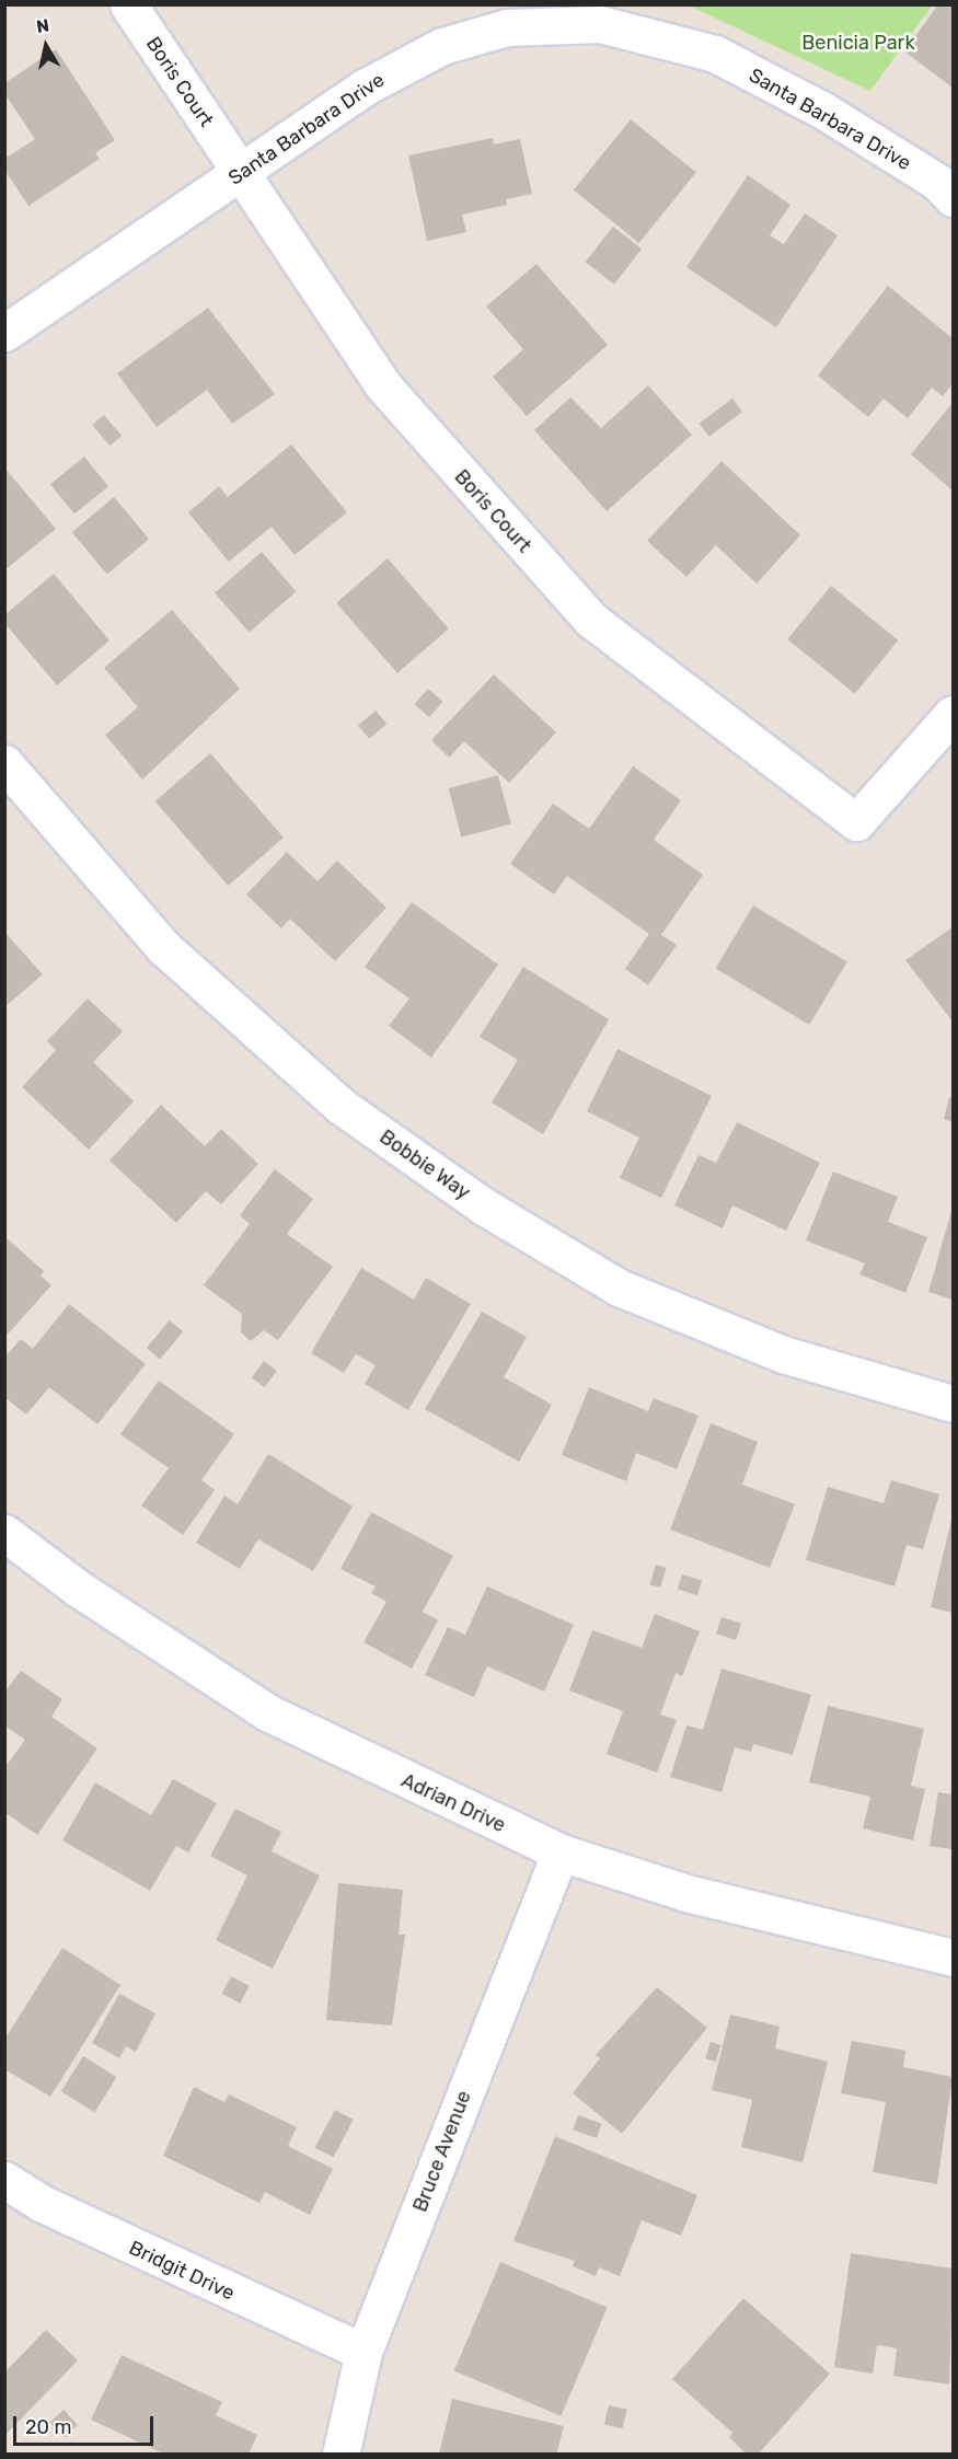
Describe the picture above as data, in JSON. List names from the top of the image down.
{
  "streets": {
    "street": [
      "Boris Court",
      "Santa Barbara Drive",
      "Bobbie Way",
      "Adrian Drive",
      "Bruce Avenue",
      "Bridgit Drive"
    ]
  },
  "crossings": [
    ["Boris Court", "Santa Barbara Drive"],
    ["Adrian Drive", "Bruce Avenue"],
    ["Bruce Avenue", "Bridgit Drive"]
  ],
  "parks": ["Benicia Park"],
  "scale_bar": "20 m",
  "north": "top"
}
